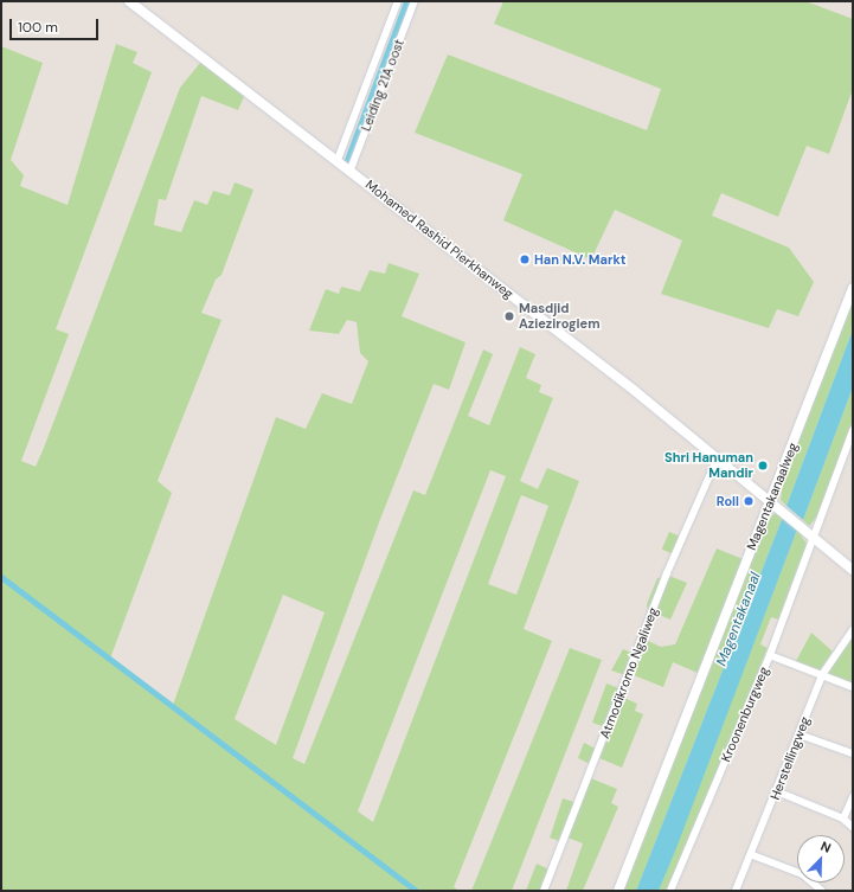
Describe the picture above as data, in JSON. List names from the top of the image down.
{
  "streets": {
    "street": [
      "Leiding 21A oost",
      "Mohamed Rashid Pierkhanweg",
      "Magentakanaalweg",
      "Atmodikromo Ngaliweg",
      "Kroonenburgweg",
      "Herstellingweg"
    ]
  },
  "crossings": [
    ["Leiding 21A oost", "Mohamed Rashid Pierkhanweg"],
    ["Mohamed Rashid Pierkhanweg", "Magentakanaalweg"],
    ["Mohamed Rashid Pierkhanweg", "Atmodikromo Ngaliweg"],
    ["Mohamed Rashid Pierkhanweg", "Kroonenburgweg"]
  ],
  "water": ["Magentakanaal"],
  "places": [
    "Han N.V. Markt",
    "Masdjid Aziezirogiem",
    "Shri Hanuman Mandir",
    "Roll"
  ],
  "scale_bar": "100 m",
  "north": "top right"
}
